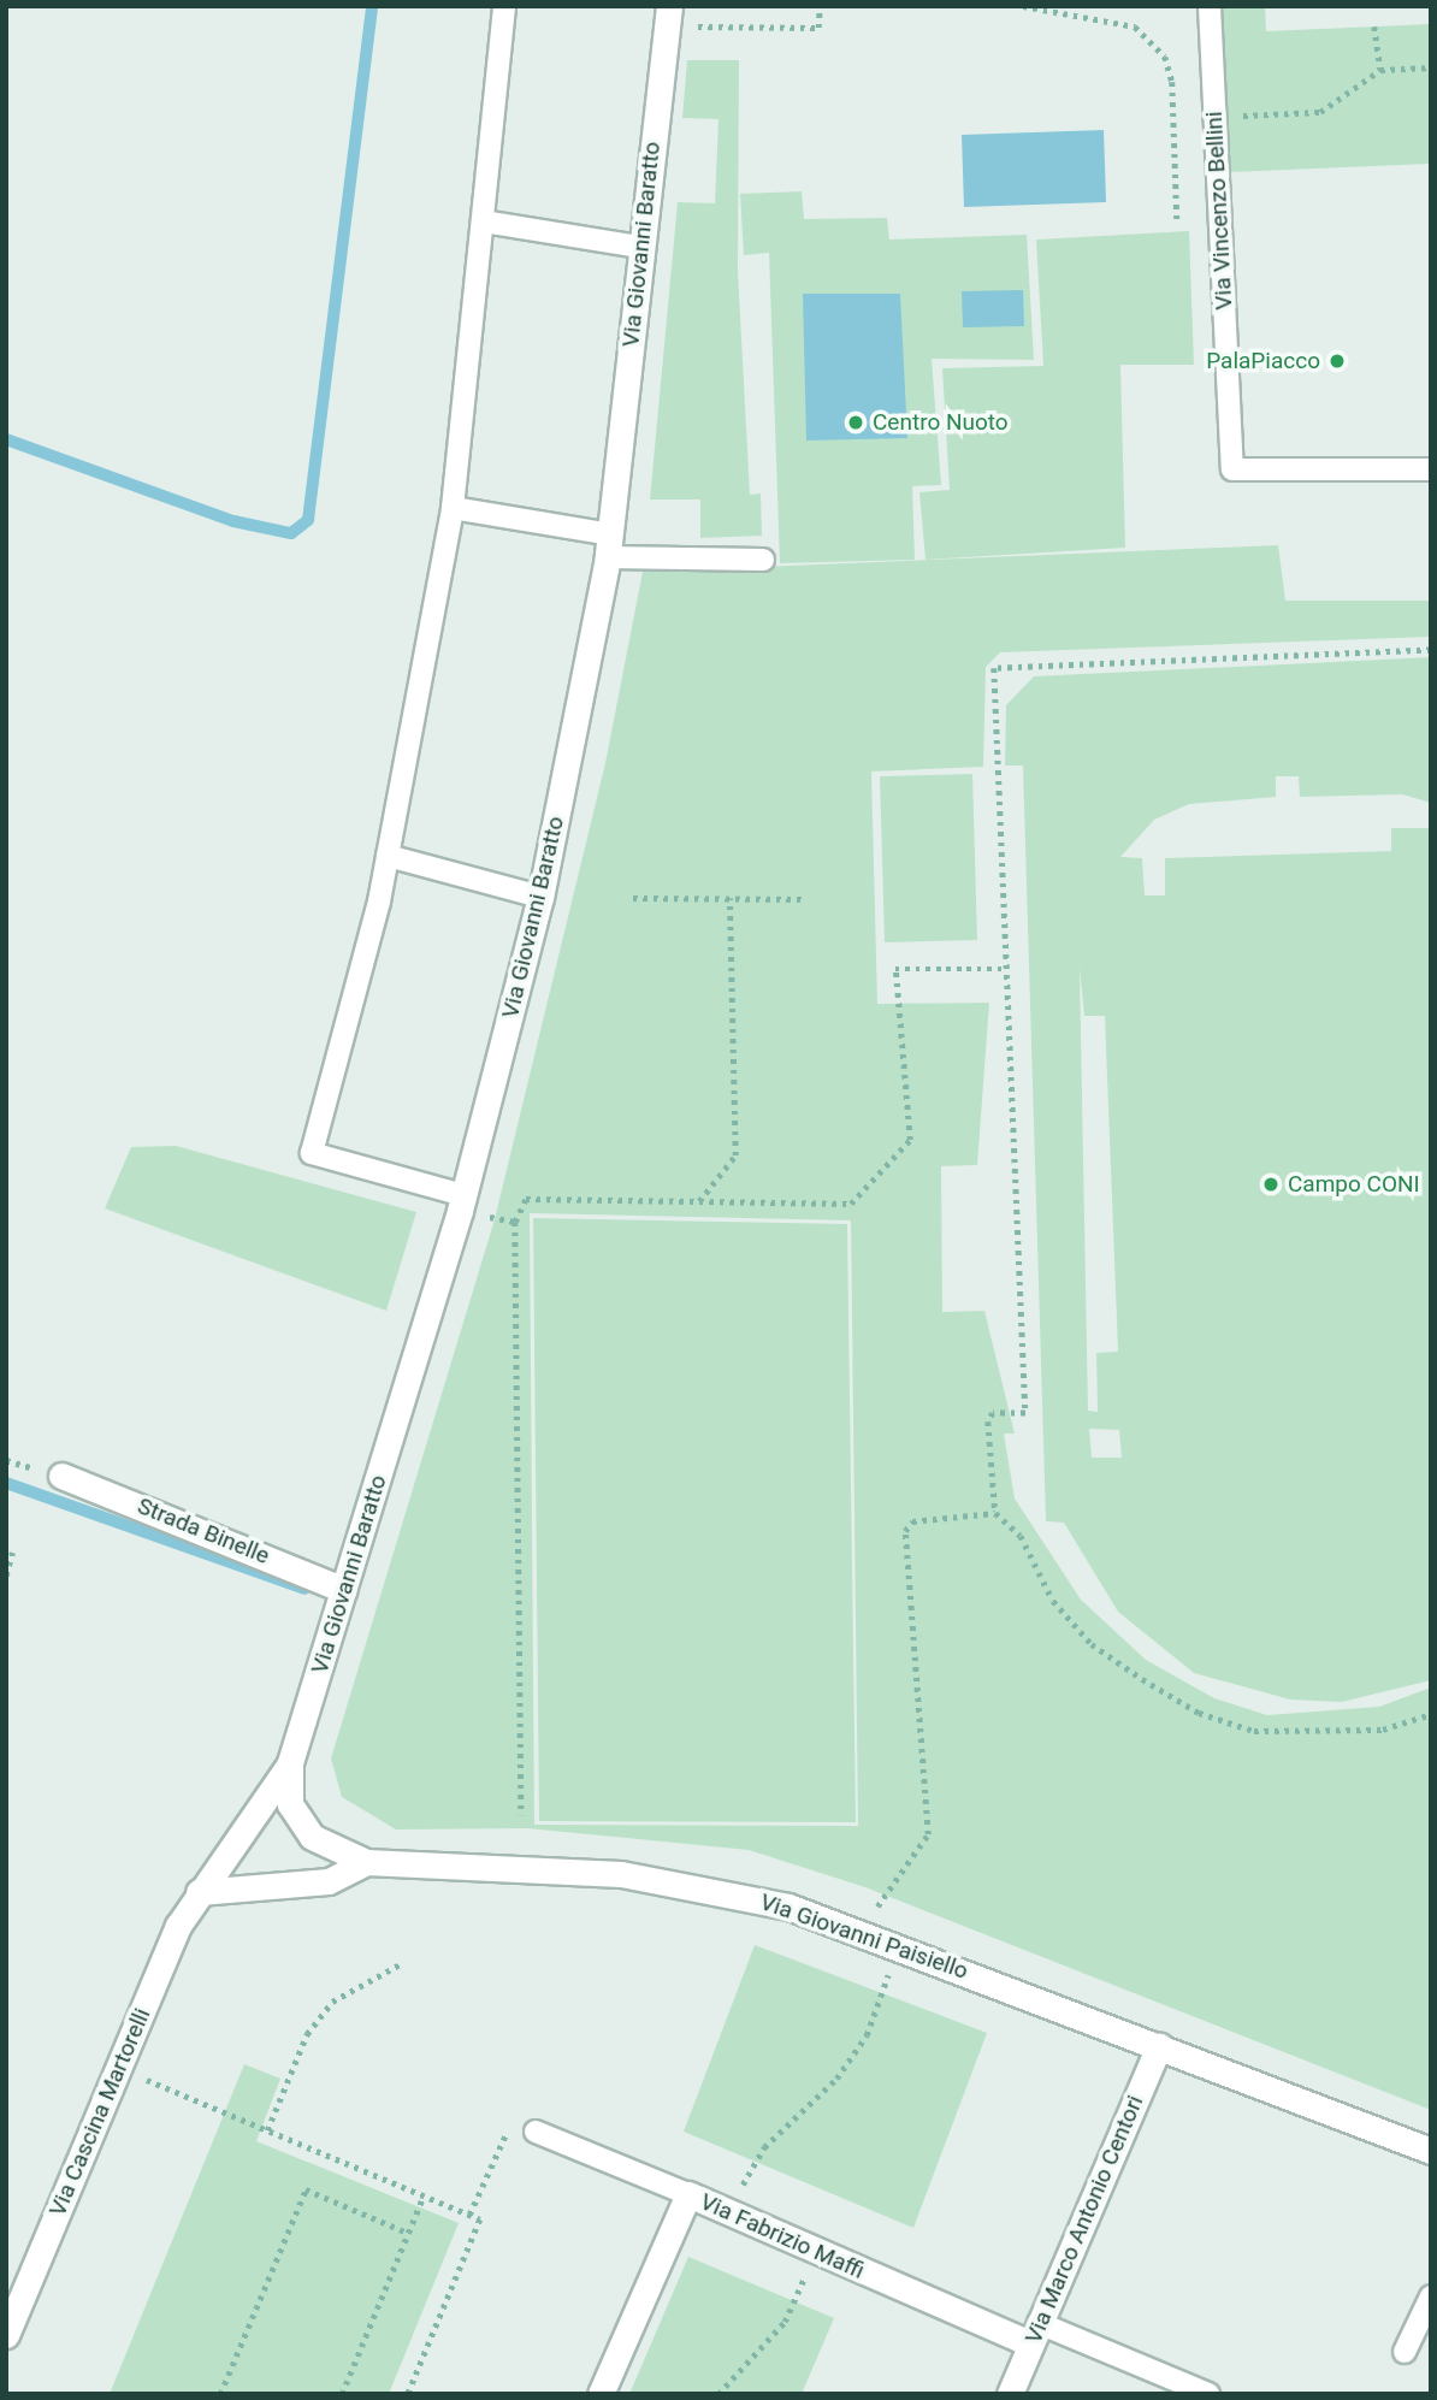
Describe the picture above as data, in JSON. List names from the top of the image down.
{
  "streets": {
    "street": [
      "Via Giovanni Baratto",
      "Strada Binelle",
      "Via Giovanni Paisiello",
      "Via Cascina Martorelli",
      "Via Marco Antonio Centori",
      "Via Fabrizio Maffi"
    ],
    "lane": ["Via Vincenzo Bellini"]
  },
  "crossings": [
    ["Via Giovanni Baratto", "Strada Binelle"],
    ["Via Giovanni Baratto", "Via Giovanni Paisiello"],
    ["Via Giovanni Baratto", "Via Cascina Martorelli"],
    ["Via Giovanni Paisiello", "Via Marco Antonio Centori"],
    ["Via Marco Antonio Centori", "Via Fabrizio Maffi"]
  ],
  "places": ["PalaPiacco", "Centro Nuoto", "Campo CONI"]
}
